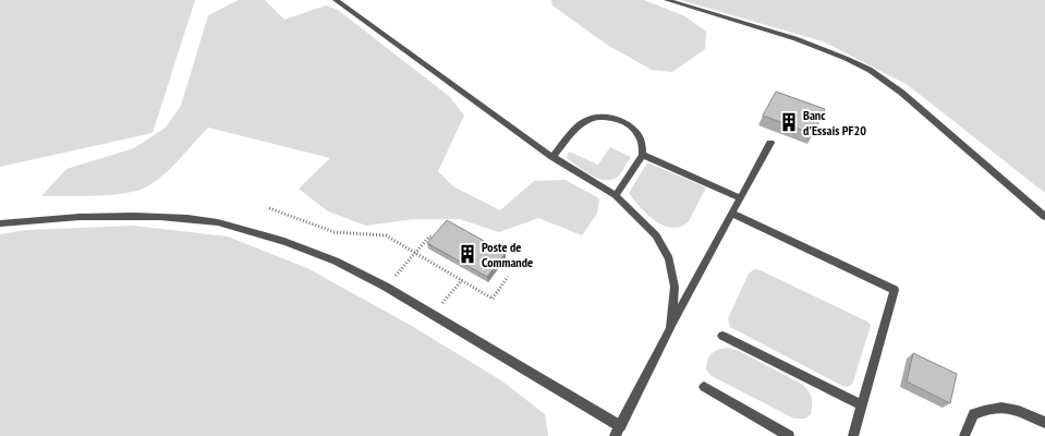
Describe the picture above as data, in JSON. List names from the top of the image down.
{
  "places": {
    "building": ["Banc d'Essais PF20", "Poste de Commande"]
  }
}
